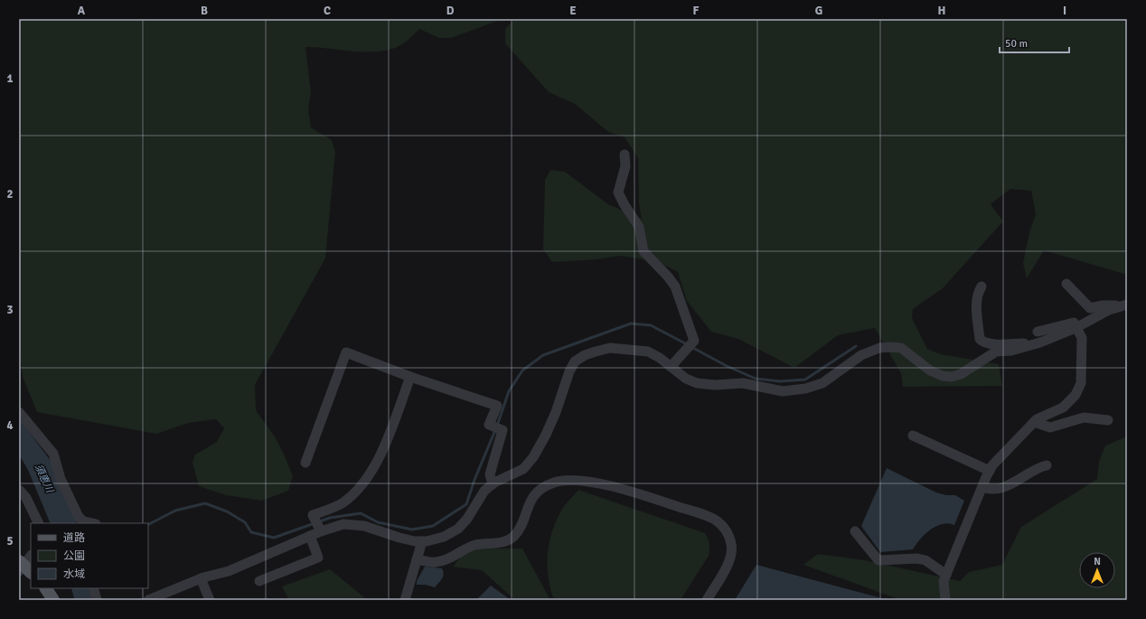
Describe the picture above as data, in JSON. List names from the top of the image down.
{
  "water": ["須恵川"],
  "legend": ["道路", "公園", "水域"],
  "scale_bar": "50 m",
  "north": "top",
  "grid": {
    "columns": [
      "A",
      "B",
      "C",
      "D",
      "E",
      "F",
      "G",
      "H",
      "I"
    ],
    "rows": [
      "1",
      "2",
      "3",
      "4",
      "5"
    ]
  }
}
